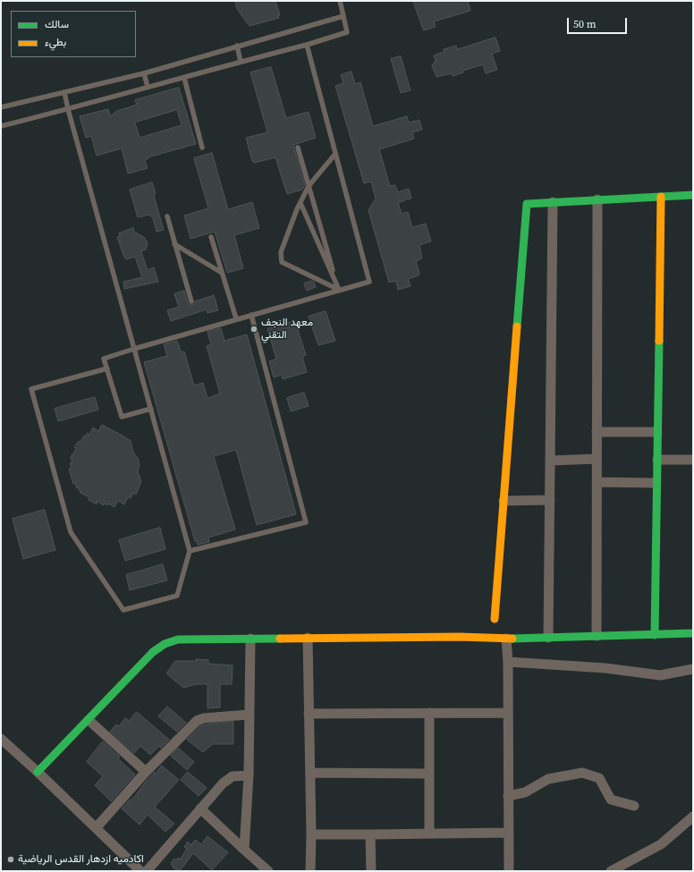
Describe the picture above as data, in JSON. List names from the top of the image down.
{
  "places": ["معهد النجف التقني", "اكادميه ازدهار القدس الرياضية"],
  "legend": ["سالك", "بطيء"],
  "scale_bar": "50 m"
}
